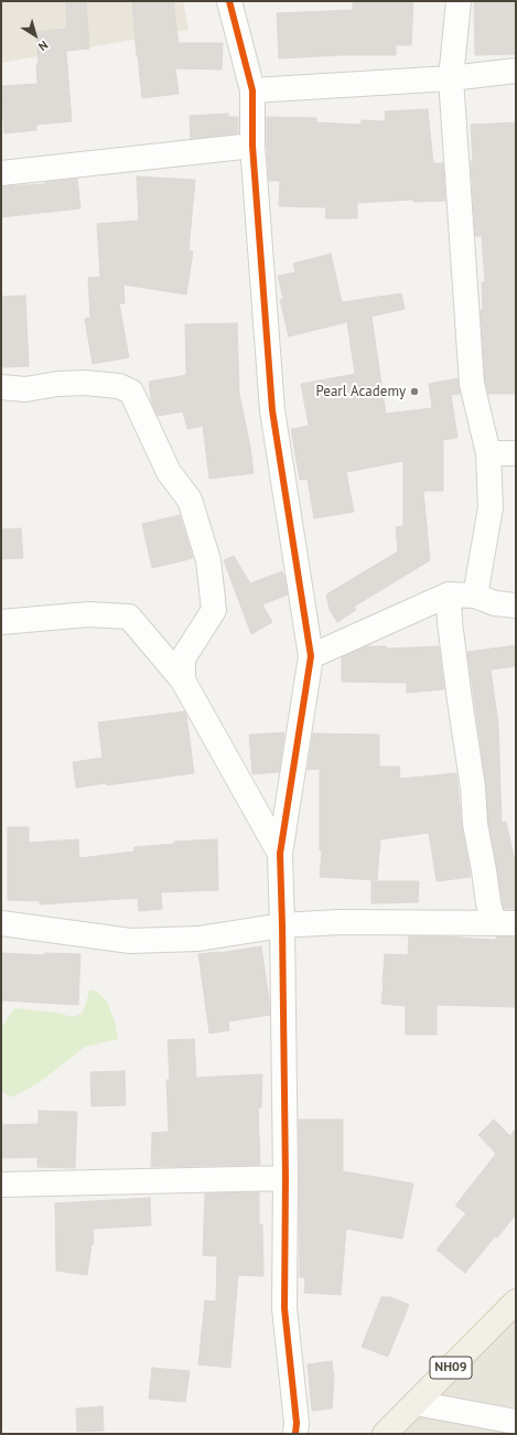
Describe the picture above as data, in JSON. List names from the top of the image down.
{
  "streets": {
    "main road": ["NH09"]
  },
  "places": ["Pearl Academy"],
  "north": "bottom right"
}
